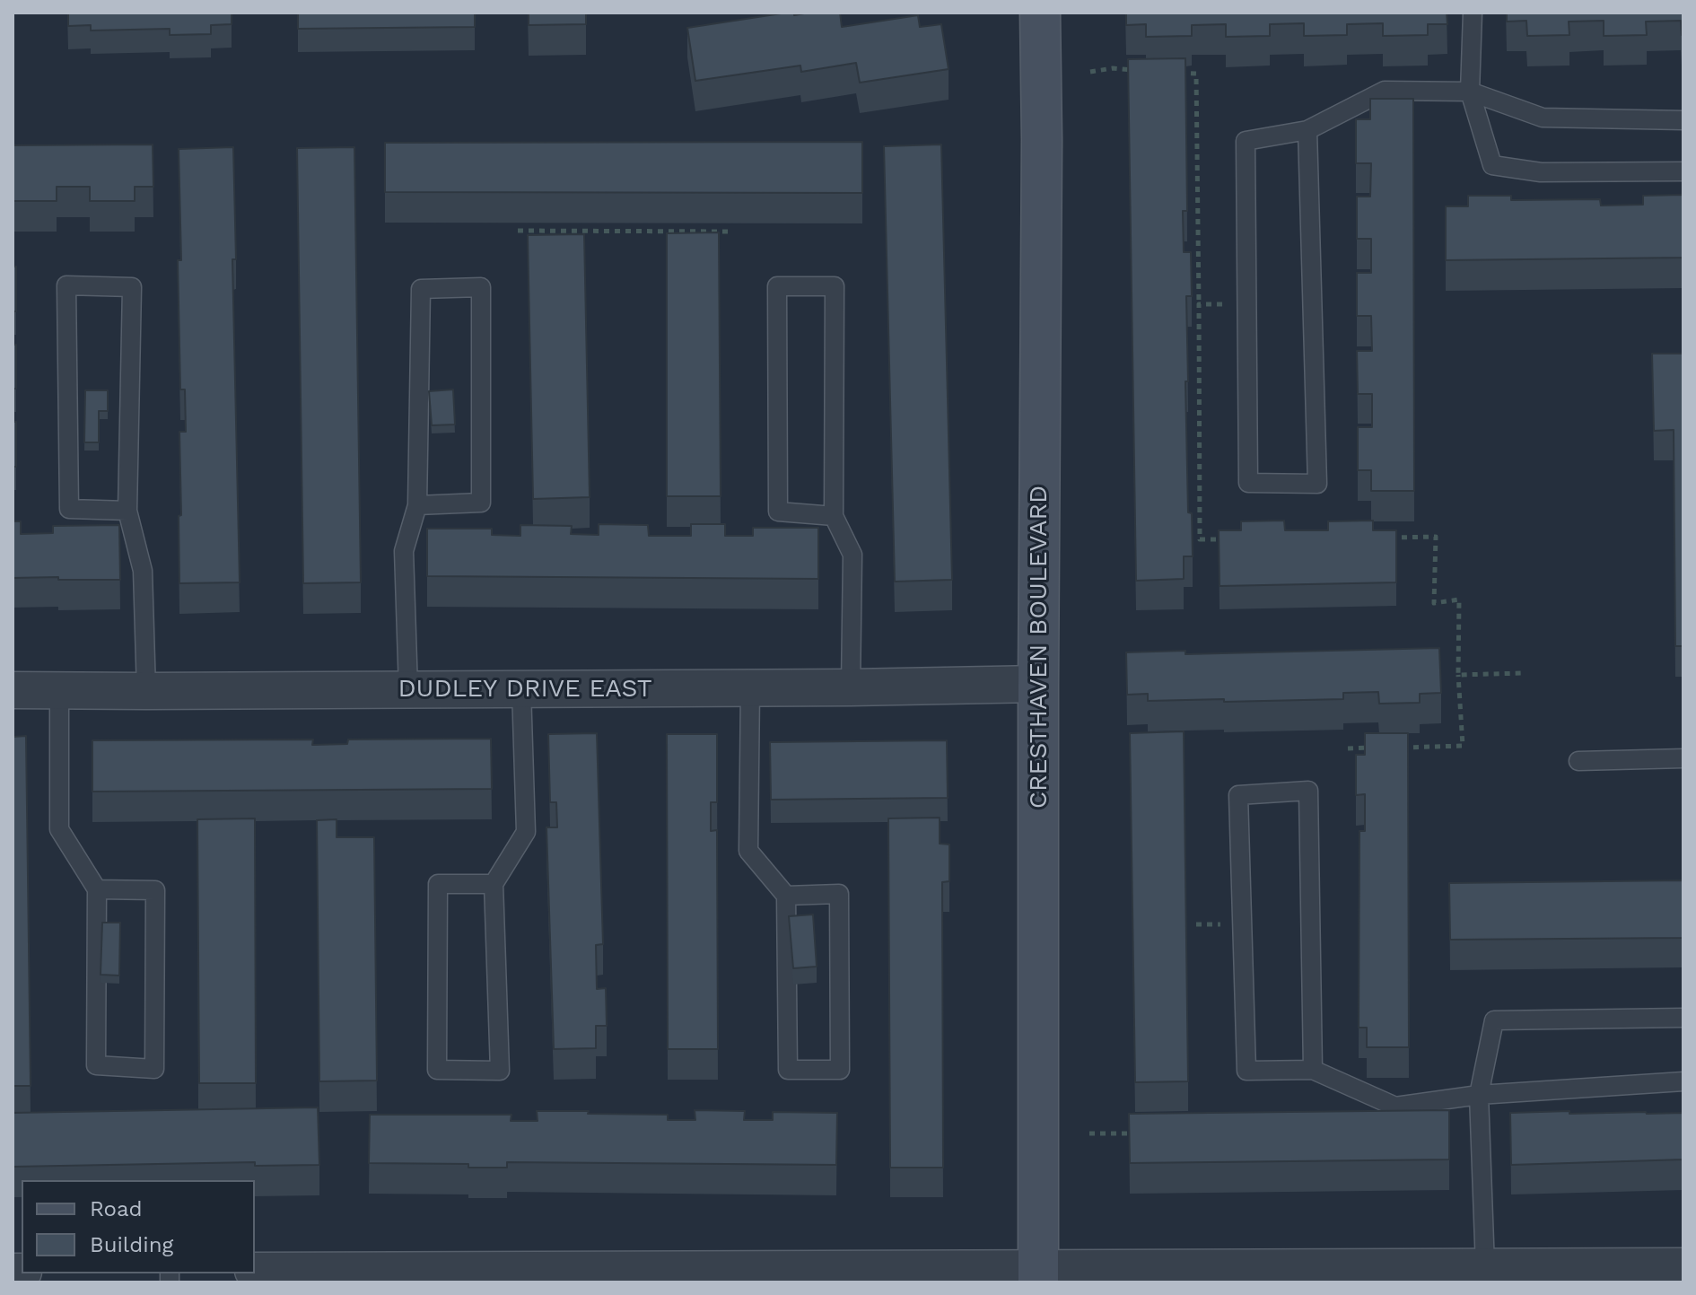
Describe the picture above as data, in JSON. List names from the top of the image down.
{
  "streets": {
    "street": ["CRESTHAVEN BOULEVARD", "DUDLEY DRIVE EAST"]
  },
  "crossings": [
    ["CRESTHAVEN BOULEVARD", "DUDLEY DRIVE EAST"]
  ],
  "legend": ["Road", "Building"]
}
